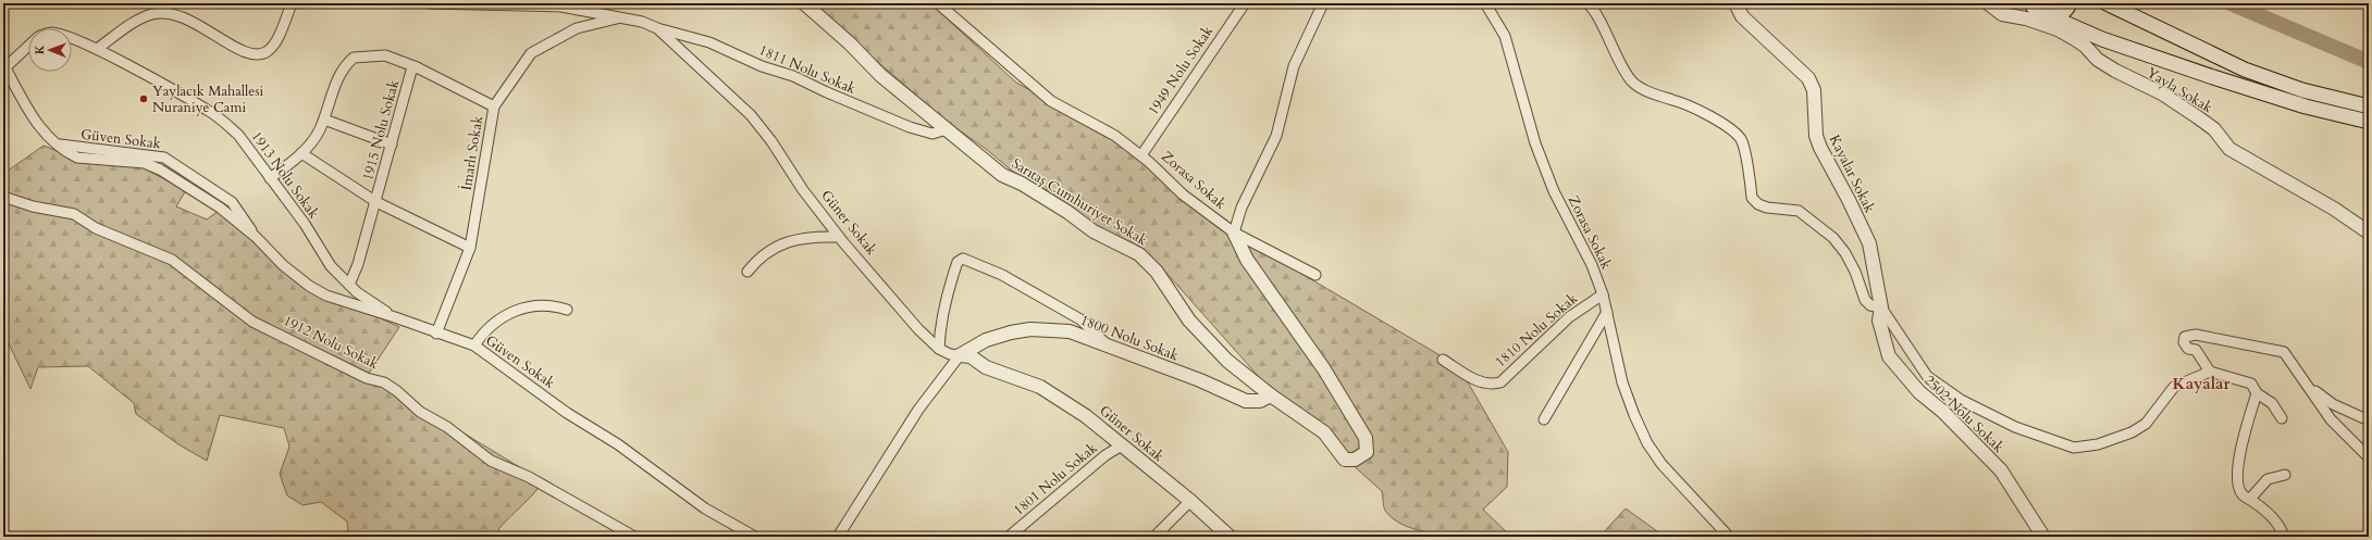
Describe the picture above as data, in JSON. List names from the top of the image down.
{
  "streets": {
    "street": [
      "1811 Nolu Sokak",
      "1949 Nolu Sokak",
      "Yayla Sokak",
      "1915 Nolu Sokak",
      "Güven Sokak",
      "İmarlı Sokak",
      "Kayalar Sokak",
      "1913 Nolu Sokak",
      "Zorasa Sokak",
      "Sarıtaş Cumhuriyet Sokak",
      "Güner Sokak",
      "1810 Nolu Sokak",
      "1800 Nolu Sokak",
      "1912 Nolu Sokak",
      "2502 Nolu Sokak",
      "1801 Nolu Sokak"
    ]
  },
  "crossings": [
    ["1811 Nolu Sokak", "Sarıtaş Cumhuriyet Sokak"],
    ["1811 Nolu Sokak", "Güner Sokak"],
    ["1949 Nolu Sokak", "Zorasa Sokak"],
    ["1915 Nolu Sokak", "İmarlı Sokak"],
    ["1915 Nolu Sokak", "1913 Nolu Sokak"],
    ["Güven Sokak", "İmarlı Sokak"],
    ["Güven Sokak", "1913 Nolu Sokak"],
    ["İmarlı Sokak", "Güner Sokak"],
    ["Kayalar Sokak", "2502 Nolu Sokak"],
    ["Zorasa Sokak", "Sarıtaş Cumhuriyet Sokak"],
    ["Zorasa Sokak", "1810 Nolu Sokak"],
    ["Sarıtaş Cumhuriyet Sokak", "1800 Nolu Sokak"],
    ["Güner Sokak", "1800 Nolu Sokak"],
    ["Güner Sokak", "1801 Nolu Sokak"]
  ],
  "districts": ["Kayalar"],
  "places": ["Yaylacık Mahallesi Nuraniye Cami"],
  "north": "left"
}
